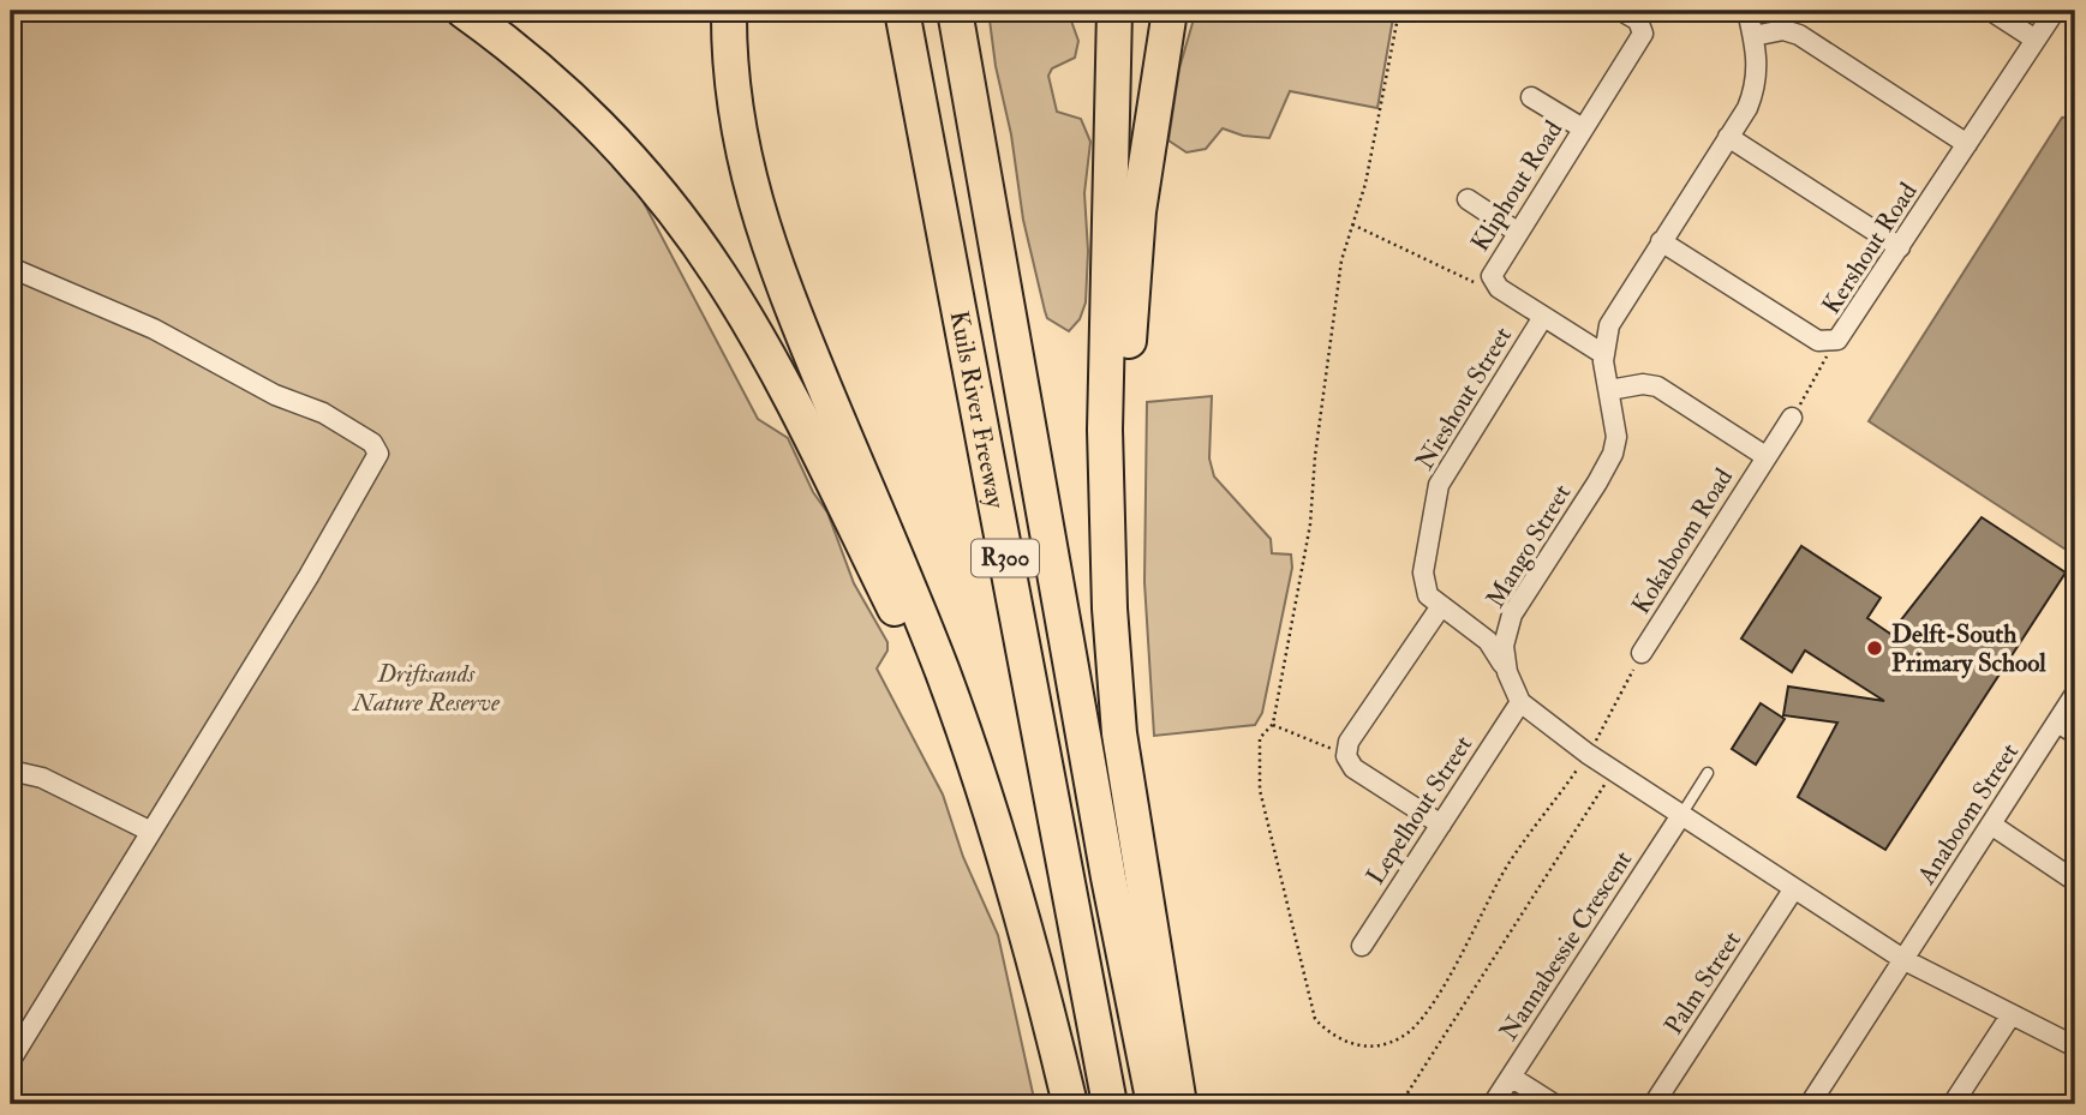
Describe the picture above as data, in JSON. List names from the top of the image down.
{
  "streets": {
    "highway": ["Kuils River Freeway", "R300"],
    "street": [
      "Kliphout Road",
      "Kershout Road",
      "Nieshout Street",
      "Kokaboom Road",
      "Mango Street",
      "Lepelhout Street",
      "Anaboom Street",
      "Nannabessie Crescent",
      "Palm Street"
    ]
  },
  "crossings": [
    ["Kliphout Road", "Nieshout Street"],
    ["Kliphout Road", "Mango Street"],
    ["Kershout Road", "Mango Street"],
    ["Nieshout Street", "Mango Street"],
    ["Kokaboom Road", "Mango Street"],
    ["Mango Street", "Lepelhout Street"],
    ["Mango Street", "Anaboom Street"],
    ["Mango Street", "Nannabessie Crescent"],
    ["Mango Street", "Palm Street"]
  ],
  "parks": ["Driftsands Nature Reserve"],
  "places": ["Delft-South Primary School"]
}
